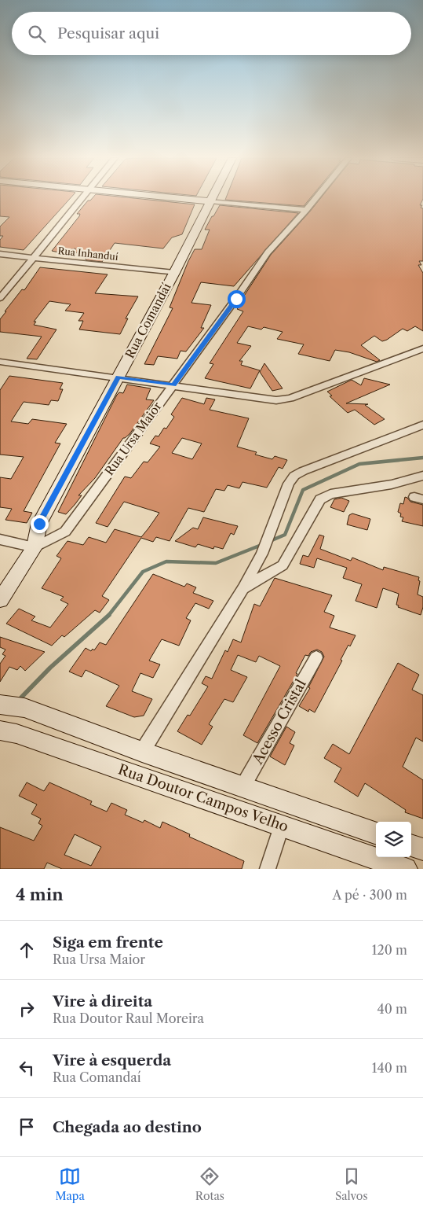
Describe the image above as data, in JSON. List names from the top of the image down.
{
  "streets": {
    "street": [
      "Rua Inhanduí",
      "Rua Comandaí",
      "Rua Ursa Maior",
      "Acesso Cristal",
      "Rua Doutor Campos Velho"
    ]
  },
  "crossings": [
    ["Rua Inhanduí", "Rua Comandaí"],
    ["Rua Comandaí", "Rua Ursa Maior"],
    ["Acesso Cristal", "Rua Doutor Campos Velho"]
  ],
  "page": {
    "search": "Pesquisar aqui",
    "heading": ["4 min", "A pé · 300 m"],
    "list": [
      ["Siga em frente", "Rua Ursa Maior", "120 m"],
      ["Vire à direita", "Rua Doutor Raul Moreira", "40 m"],
      ["Vire à esquerda", "Rua Comandaí", "140 m"],
      "Chegada ao destino"
    ],
    "nav": ["Mapa", "Rotas", "Salvos"]
  }
}
